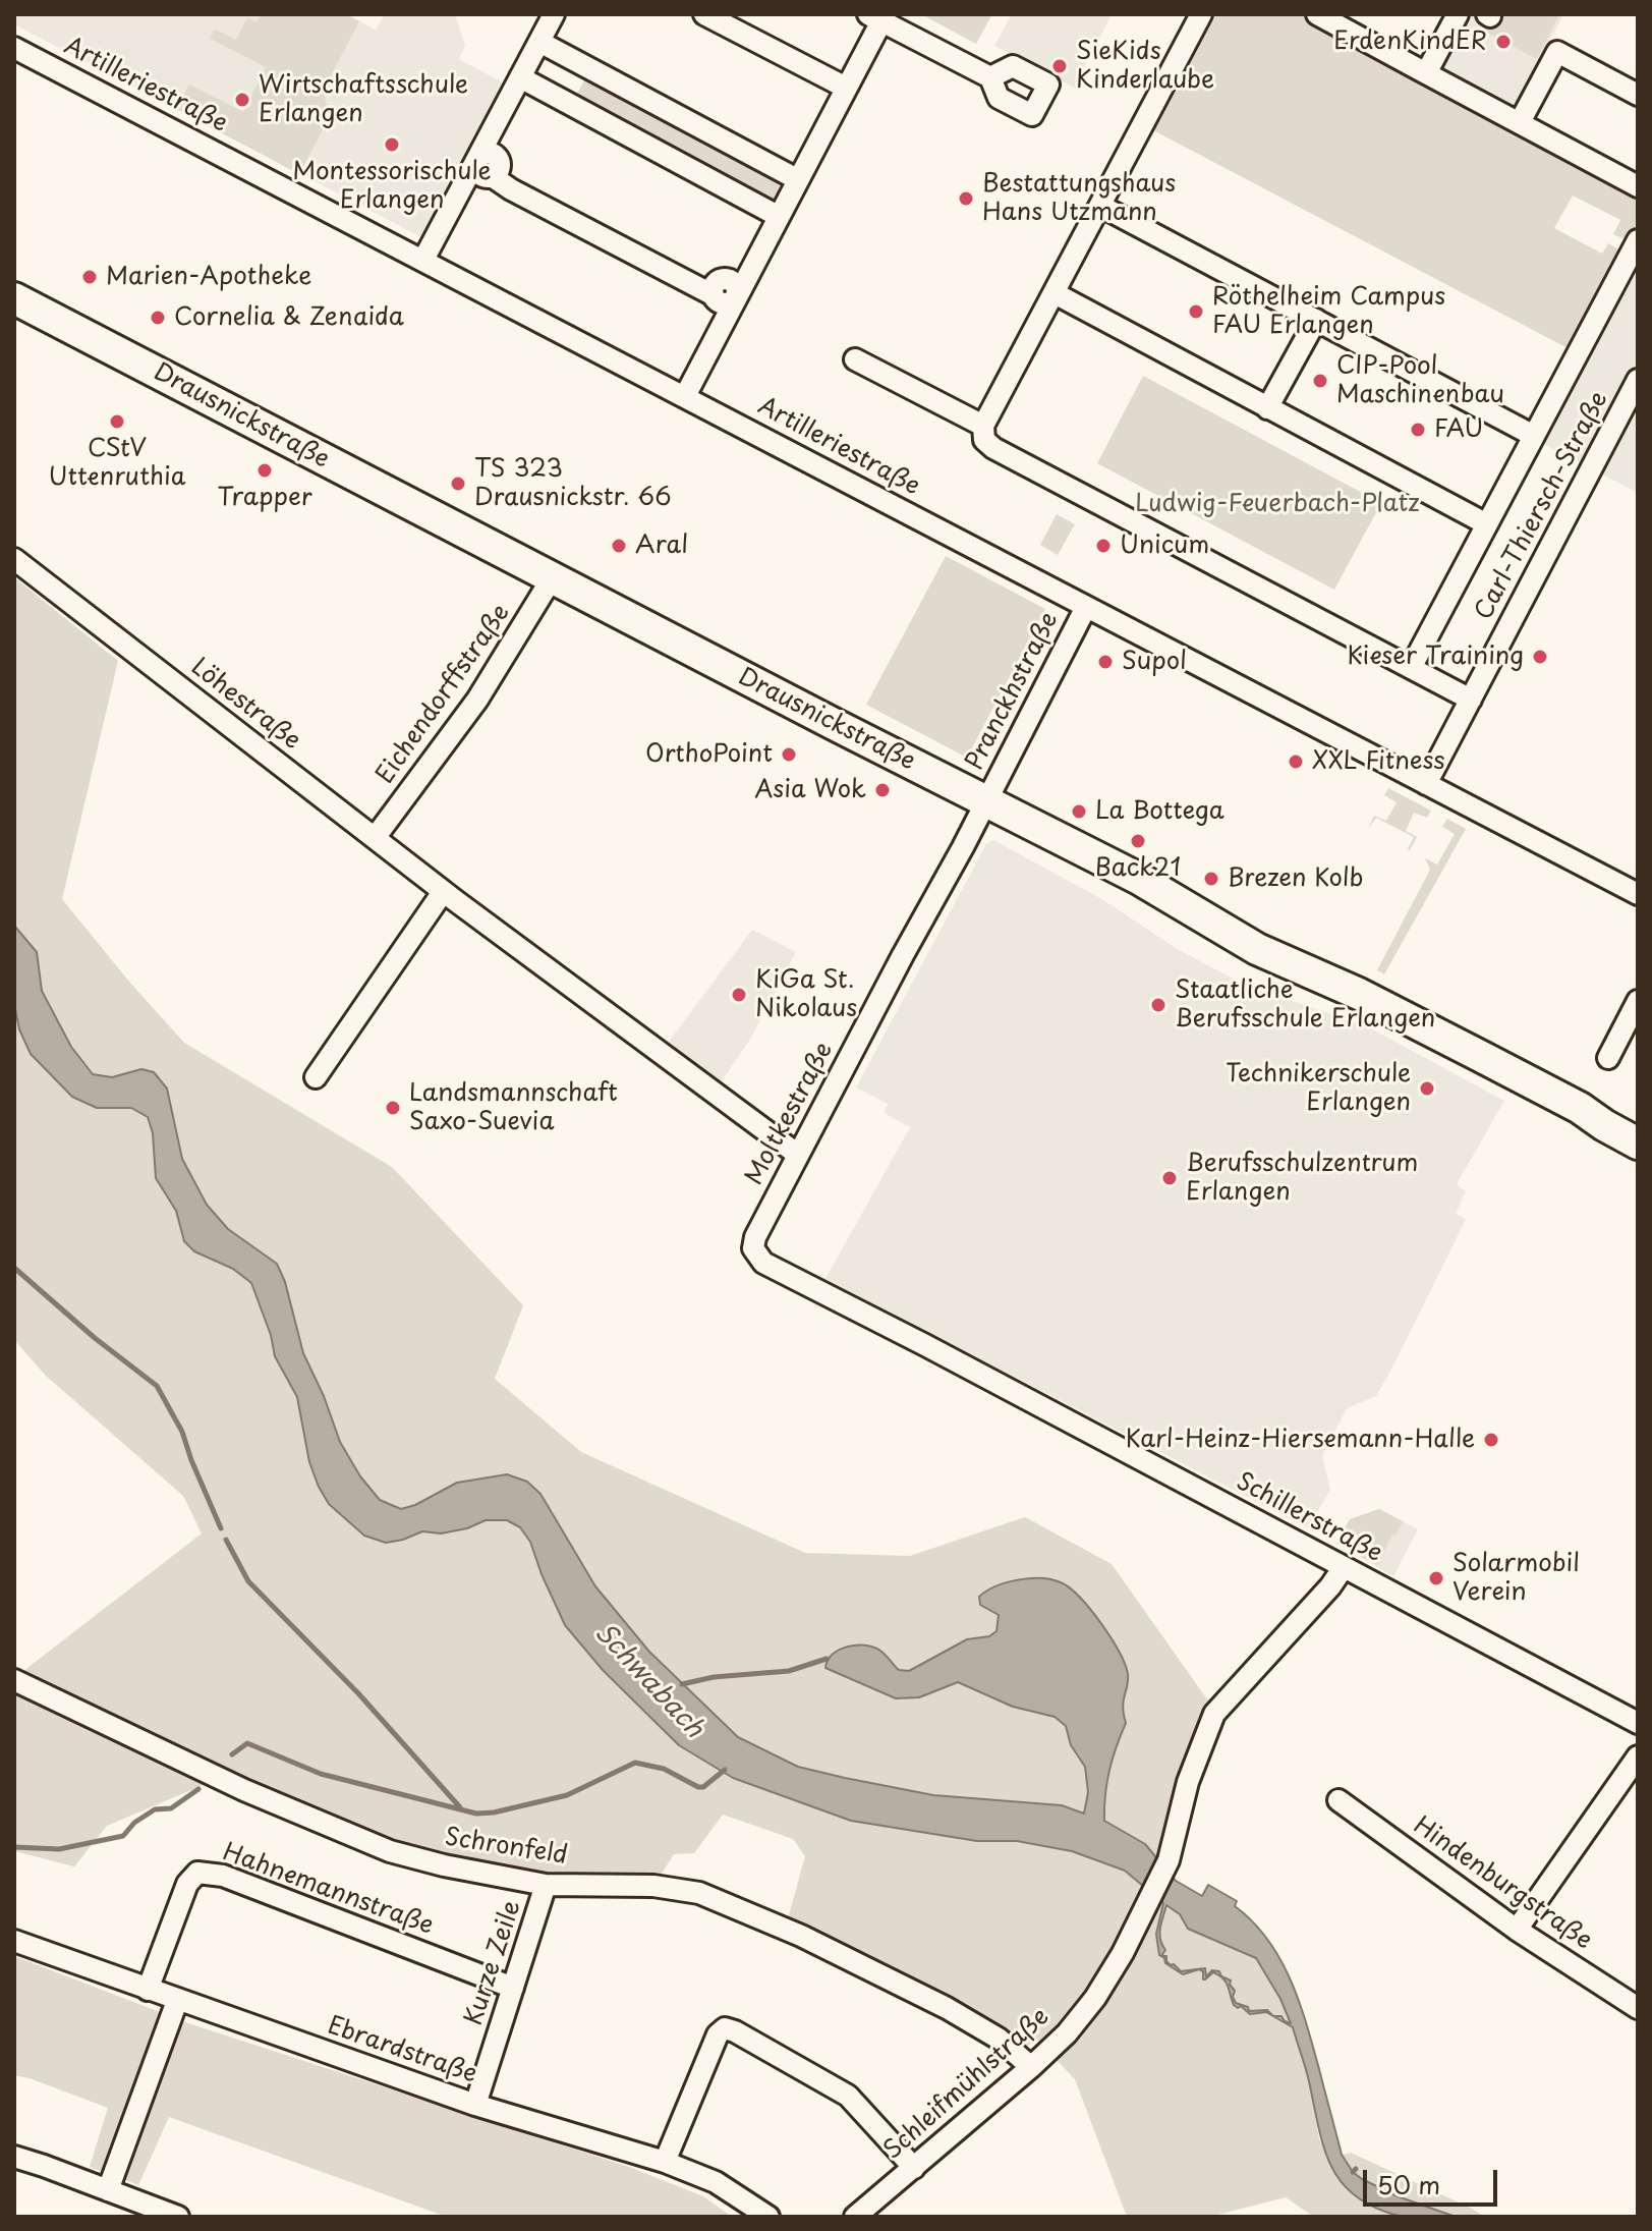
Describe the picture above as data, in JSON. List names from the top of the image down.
{
  "streets": {
    "main road": ["Drausnickstraße"],
    "street": [
      "Artilleriestraße",
      "Carl-Thiersch-Straße",
      "Pranckhstraße",
      "Eichendorffstraße",
      "Löhestraße",
      "Moltkestraße",
      "Schillerstraße",
      "Schronfeld",
      "Hindenburgstraße",
      "Hahnemannstraße",
      "Kurze Zeile",
      "Ebrardstraße",
      "Schleifmühlstraße"
    ]
  },
  "crossings": [
    ["Artilleriestraße", "Carl-Thiersch-Straße"],
    ["Artilleriestraße", "Pranckhstraße"],
    ["Drausnickstraße", "Pranckhstraße"],
    ["Drausnickstraße", "Eichendorffstraße"],
    ["Drausnickstraße", "Moltkestraße"],
    ["Pranckhstraße", "Moltkestraße"],
    ["Eichendorffstraße", "Löhestraße"],
    ["Löhestraße", "Moltkestraße"],
    ["Moltkestraße", "Schillerstraße"],
    ["Schillerstraße", "Schleifmühlstraße"],
    ["Schronfeld", "Kurze Zeile"],
    ["Schronfeld", "Schleifmühlstraße"],
    ["Hahnemannstraße", "Kurze Zeile"],
    ["Hahnemannstraße", "Ebrardstraße"],
    ["Kurze Zeile", "Ebrardstraße"]
  ],
  "water": ["Schwabach"],
  "parks": ["Ludwig-Feuerbach-Platz"],
  "places": [
    "ErdenKindER",
    "SieKids Kinderlaube",
    "Wirtschaftsschule Erlangen",
    "Montessorischule Erlangen",
    "Bestattungshaus Hans Utzmann",
    "Marien-Apotheke",
    "Röthelheim Campus FAU Erlangen",
    "Cornelia & Zenaida",
    "CIP-Pool Maschinenbau",
    "CStV Uttenruthia",
    "FAU",
    "Trapper",
    "TS 323 Drausnickstr. 66",
    "Aral",
    "Unicum",
    "Kieser Training",
    "Supol",
    "OrthoPoint",
    "XXL Fitness",
    "Asia Wok",
    "La Bottega",
    "Back21",
    "Brezen Kolb",
    "KiGa St. Nikolaus",
    "Staatliche Berufsschule Erlangen",
    "Technikerschule Erlangen",
    "Landsmannschaft Saxo-Suevia",
    "Berufsschulzentrum Erlangen",
    "Karl-Heinz-Hiersemann-Halle",
    "Solarmobil Verein"
  ],
  "scale_bar": "50 m"
}
